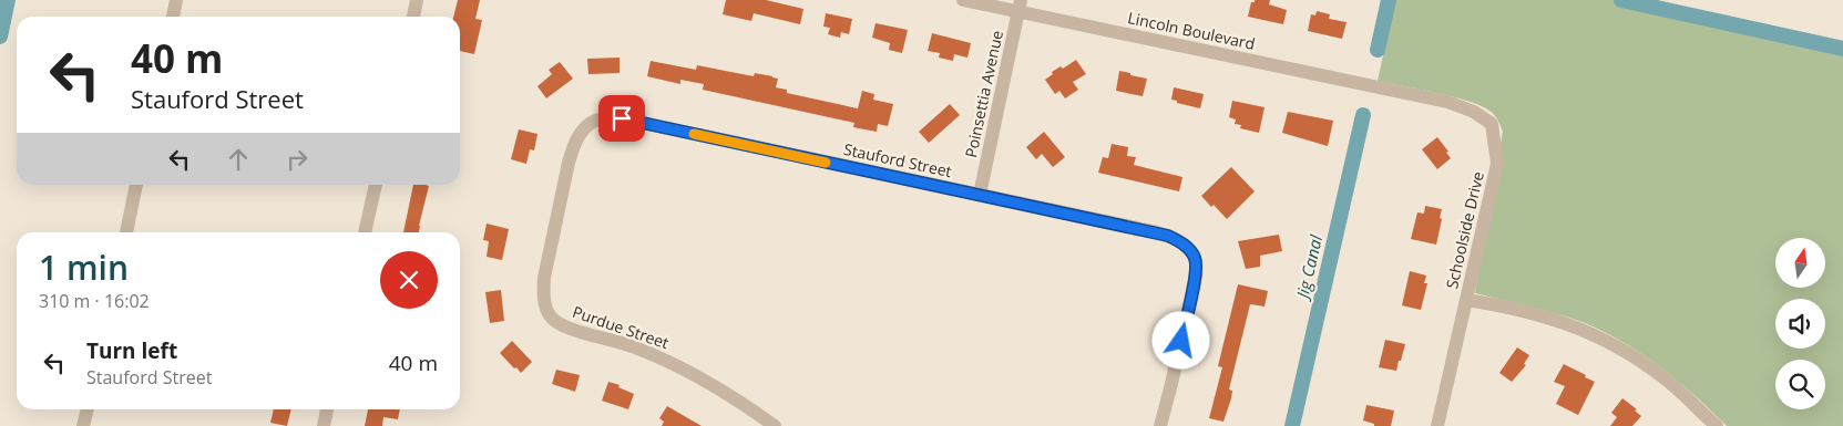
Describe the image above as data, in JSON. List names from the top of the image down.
{
  "streets": {
    "street": [
      "Lincoln Boulevard",
      "Poinsettia Avenue",
      "Stauford Street",
      "Schoolside Drive",
      "Purdue Street"
    ]
  },
  "crossings": [
    ["Lincoln Boulevard", "Poinsettia Avenue"],
    ["Lincoln Boulevard", "Schoolside Drive"],
    ["Poinsettia Avenue", "Stauford Street"],
    ["Stauford Street", "Purdue Street"]
  ],
  "water": ["Jig Canal"],
  "north": "top",
  "page": {
    "turn": ["40 m", "Stauford Street"],
    "heading": ["1 min", "310 m · 16:02"],
    "list": [
      {
        "name": "Turn left",
        "note": "Stauford Street",
        "value": "40 m"
      }
    ]
  }
}
